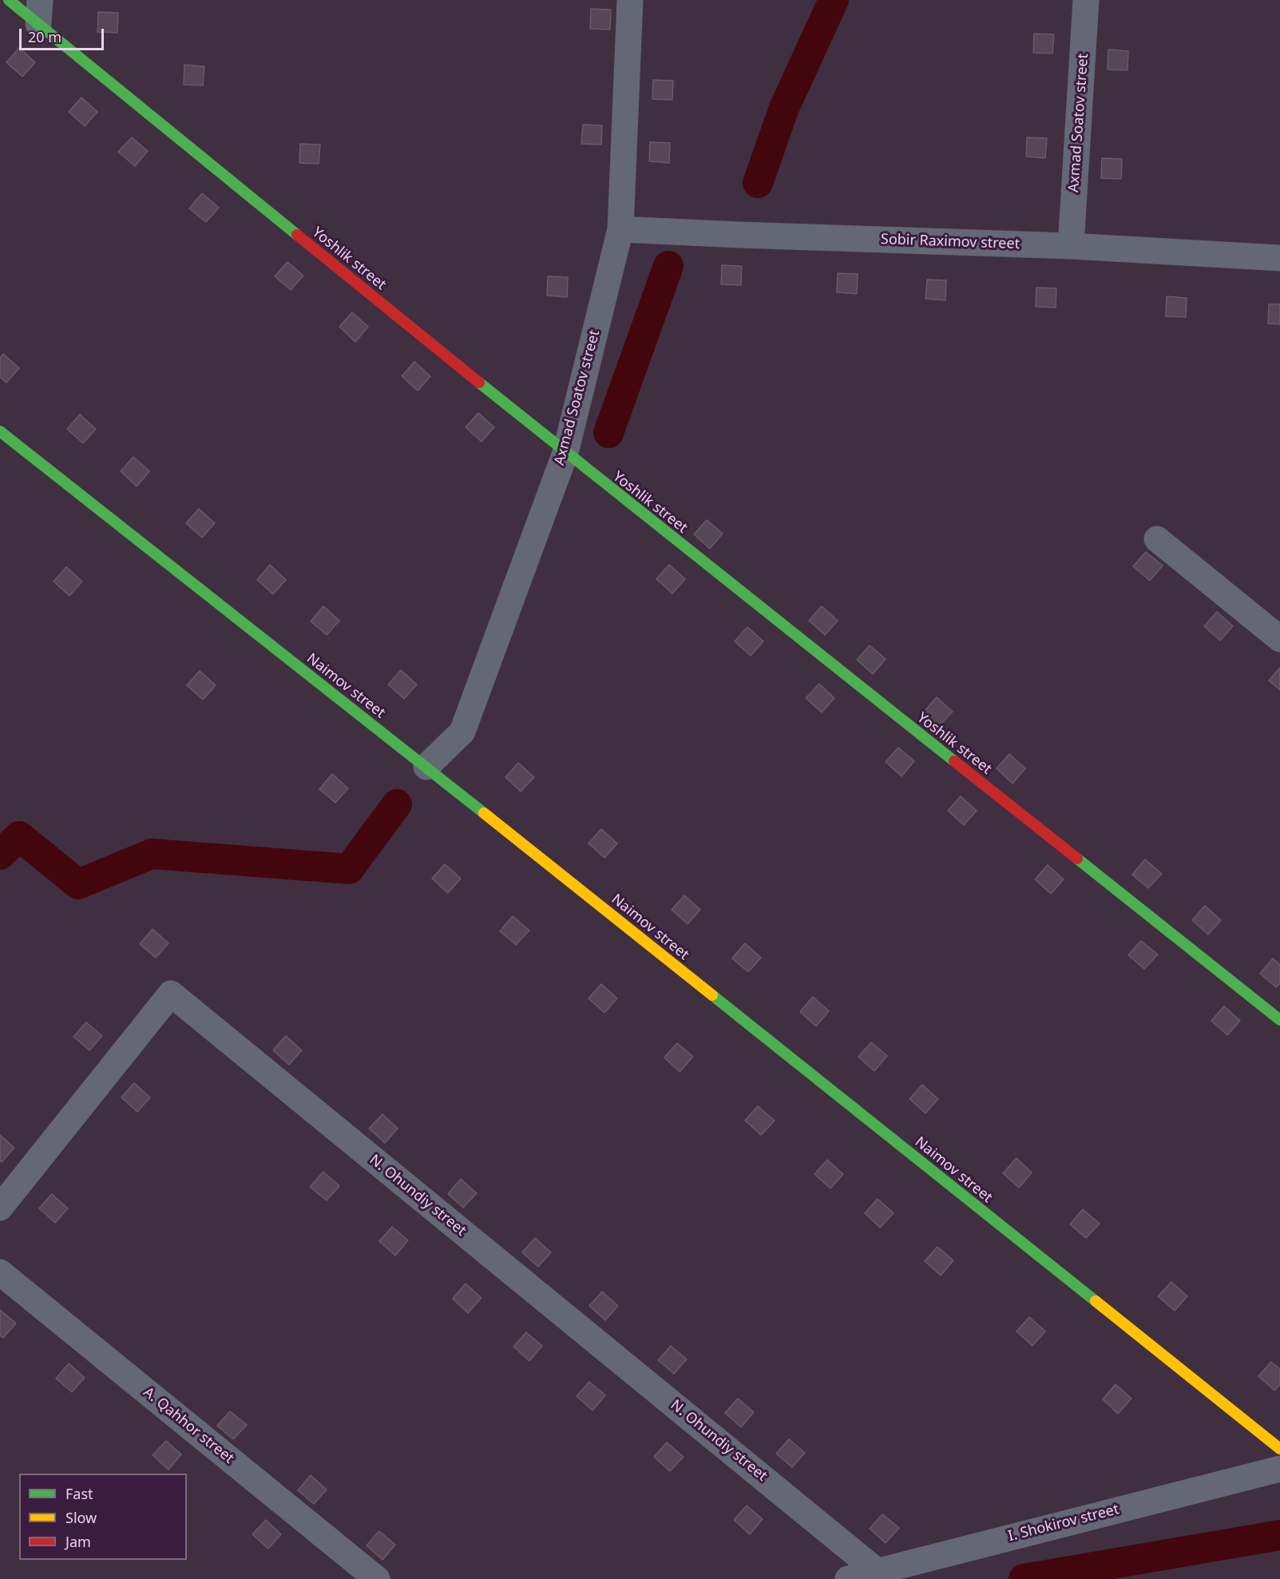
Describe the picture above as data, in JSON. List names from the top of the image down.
{
  "streets": {
    "street": [
      "Axmad Soatov street",
      "Sobir Raximov street",
      "Yoshlik street",
      "Naimov street",
      "N. Ohundiy street",
      "A. Qahhor street",
      "I. Shokirov street"
    ]
  },
  "crossings": [
    ["Axmad Soatov street", "Sobir Raximov street"],
    ["Axmad Soatov street", "Yoshlik street"],
    ["Axmad Soatov street", "Naimov street"],
    ["N. Ohundiy street", "I. Shokirov street"]
  ],
  "legend": ["Fast", "Slow", "Jam"],
  "scale_bar": "20 m"
}
